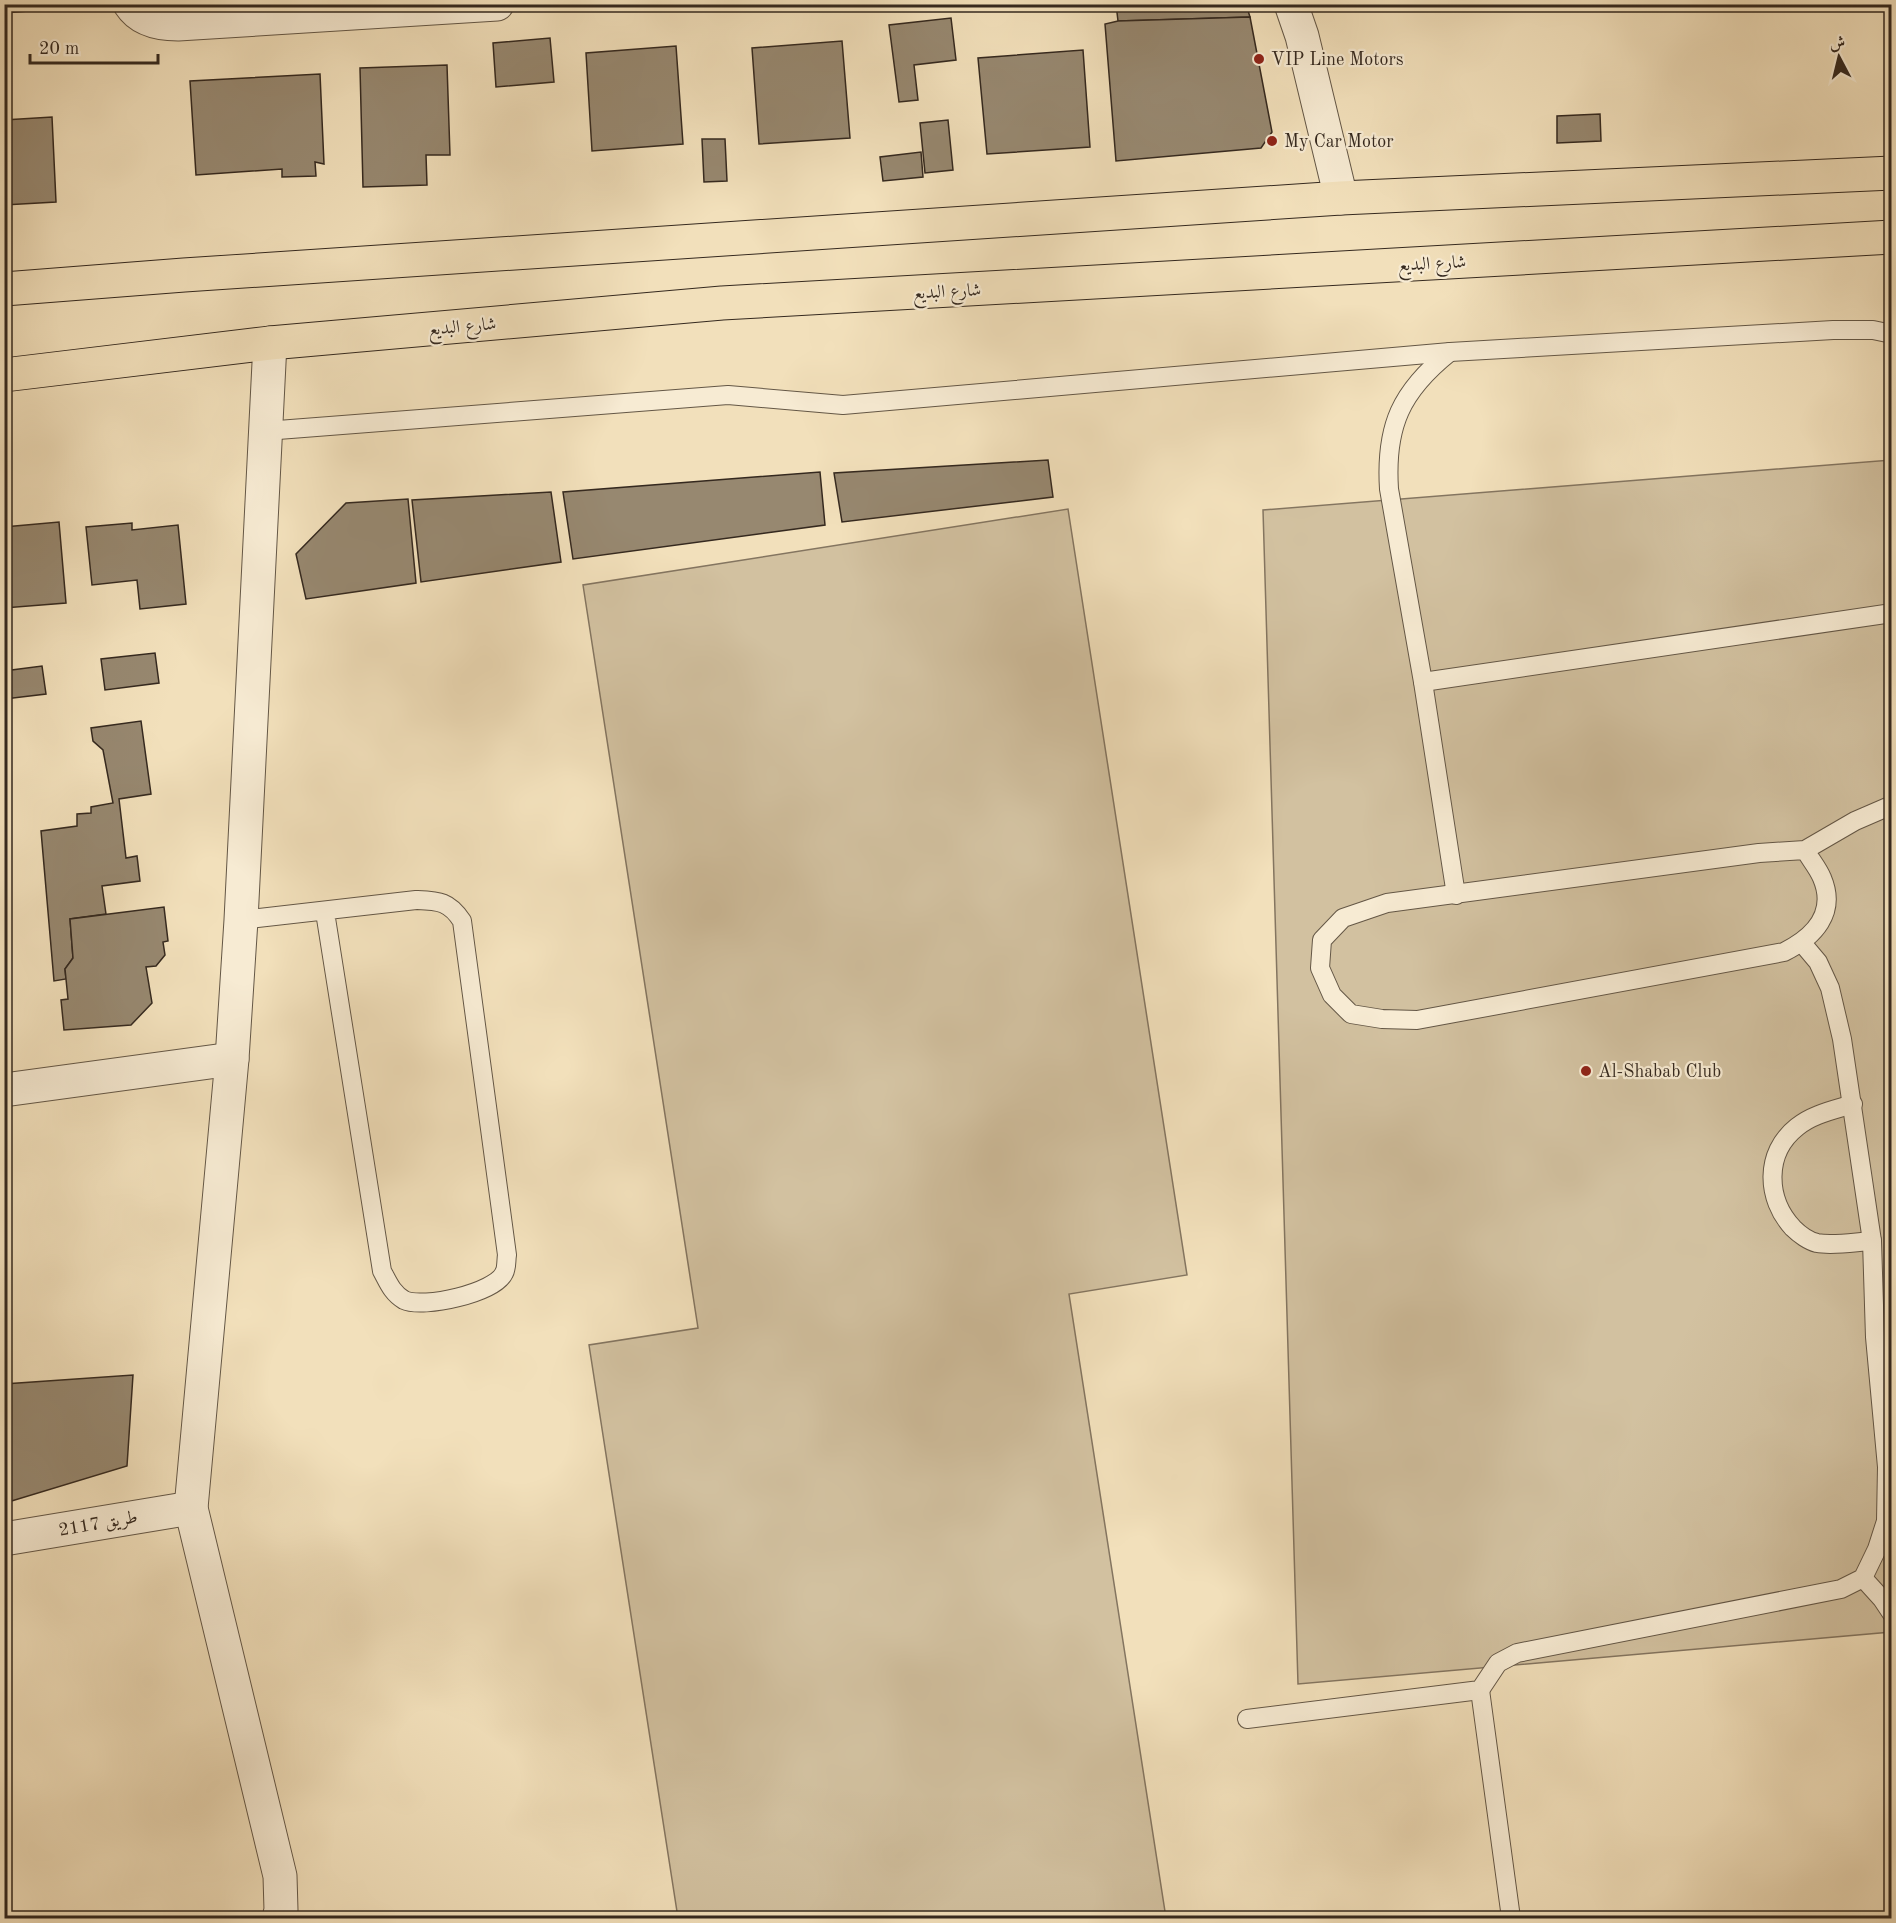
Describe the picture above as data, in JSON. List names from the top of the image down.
{
  "streets": {
    "main road": ["شارع البديع"],
    "street": ["طريق 2117"]
  },
  "places": ["VIP Line Motors", "My Car Motor", "Al-Shabab Club"],
  "scale_bar": "20 m",
  "north": "top"
}
